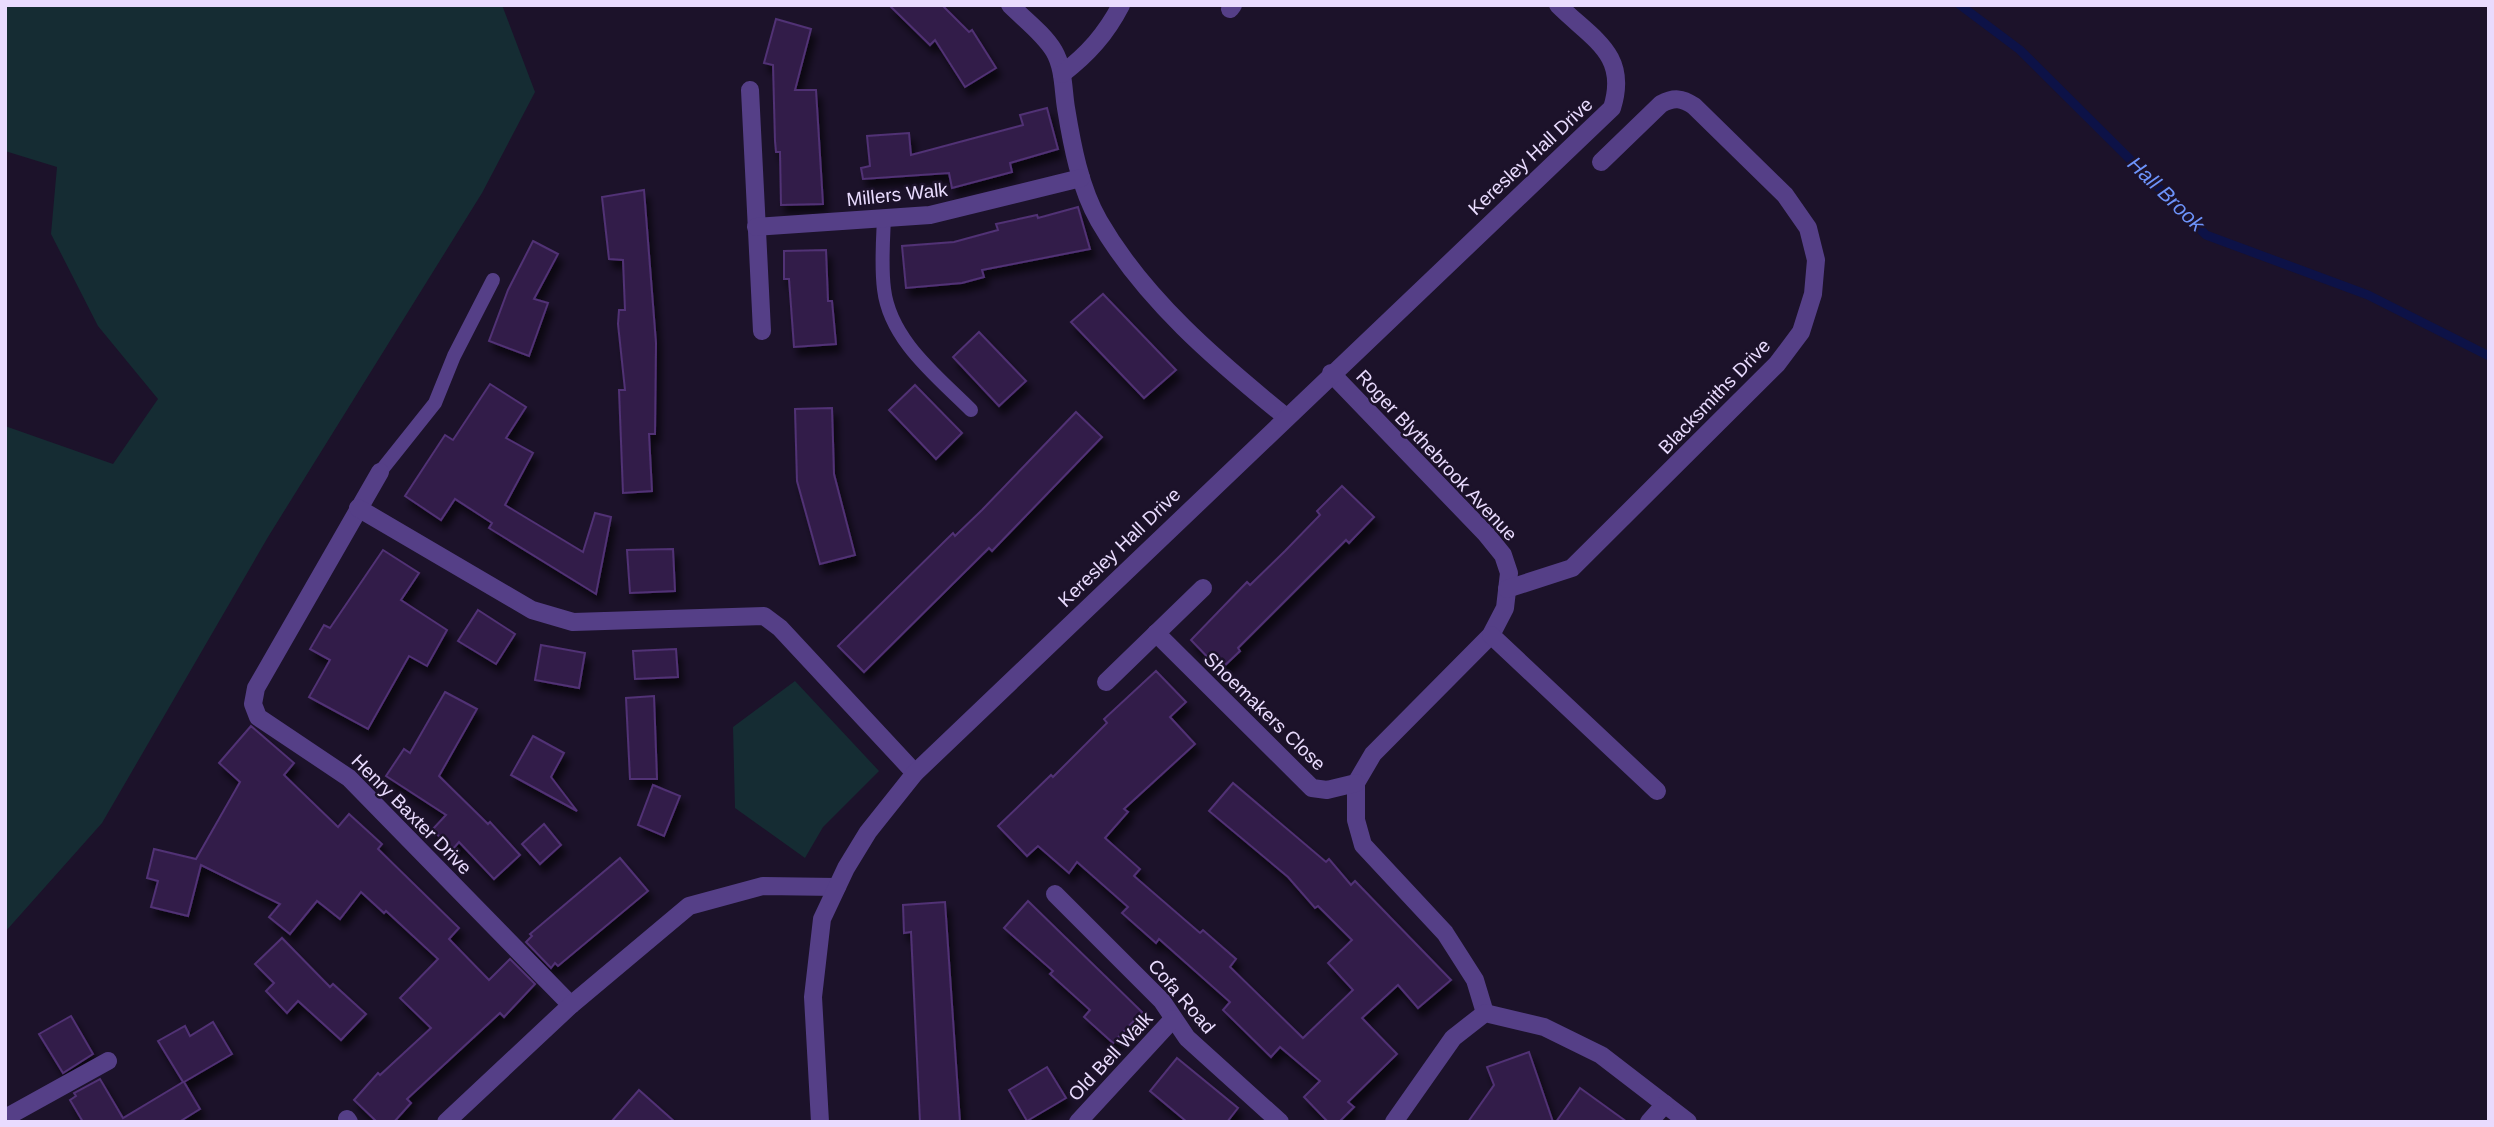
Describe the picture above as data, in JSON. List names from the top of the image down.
{
  "streets": {
    "street": [
      "Keresley Hall Drive",
      "Millers Walk",
      "Blacksmiths Drive",
      "Roger Blythebrook Avenue",
      "Shoemakers Close",
      "Henry Baxter Drive",
      "Cofa Road",
      "Old Bell Walk"
    ]
  },
  "crossings": [
    ["Keresley Hall Drive", "Roger Blythebrook Avenue"],
    ["Blacksmiths Drive", "Roger Blythebrook Avenue"],
    ["Roger Blythebrook Avenue", "Shoemakers Close"],
    ["Cofa Road", "Old Bell Walk"]
  ],
  "water": ["Hall Brook"]
}
